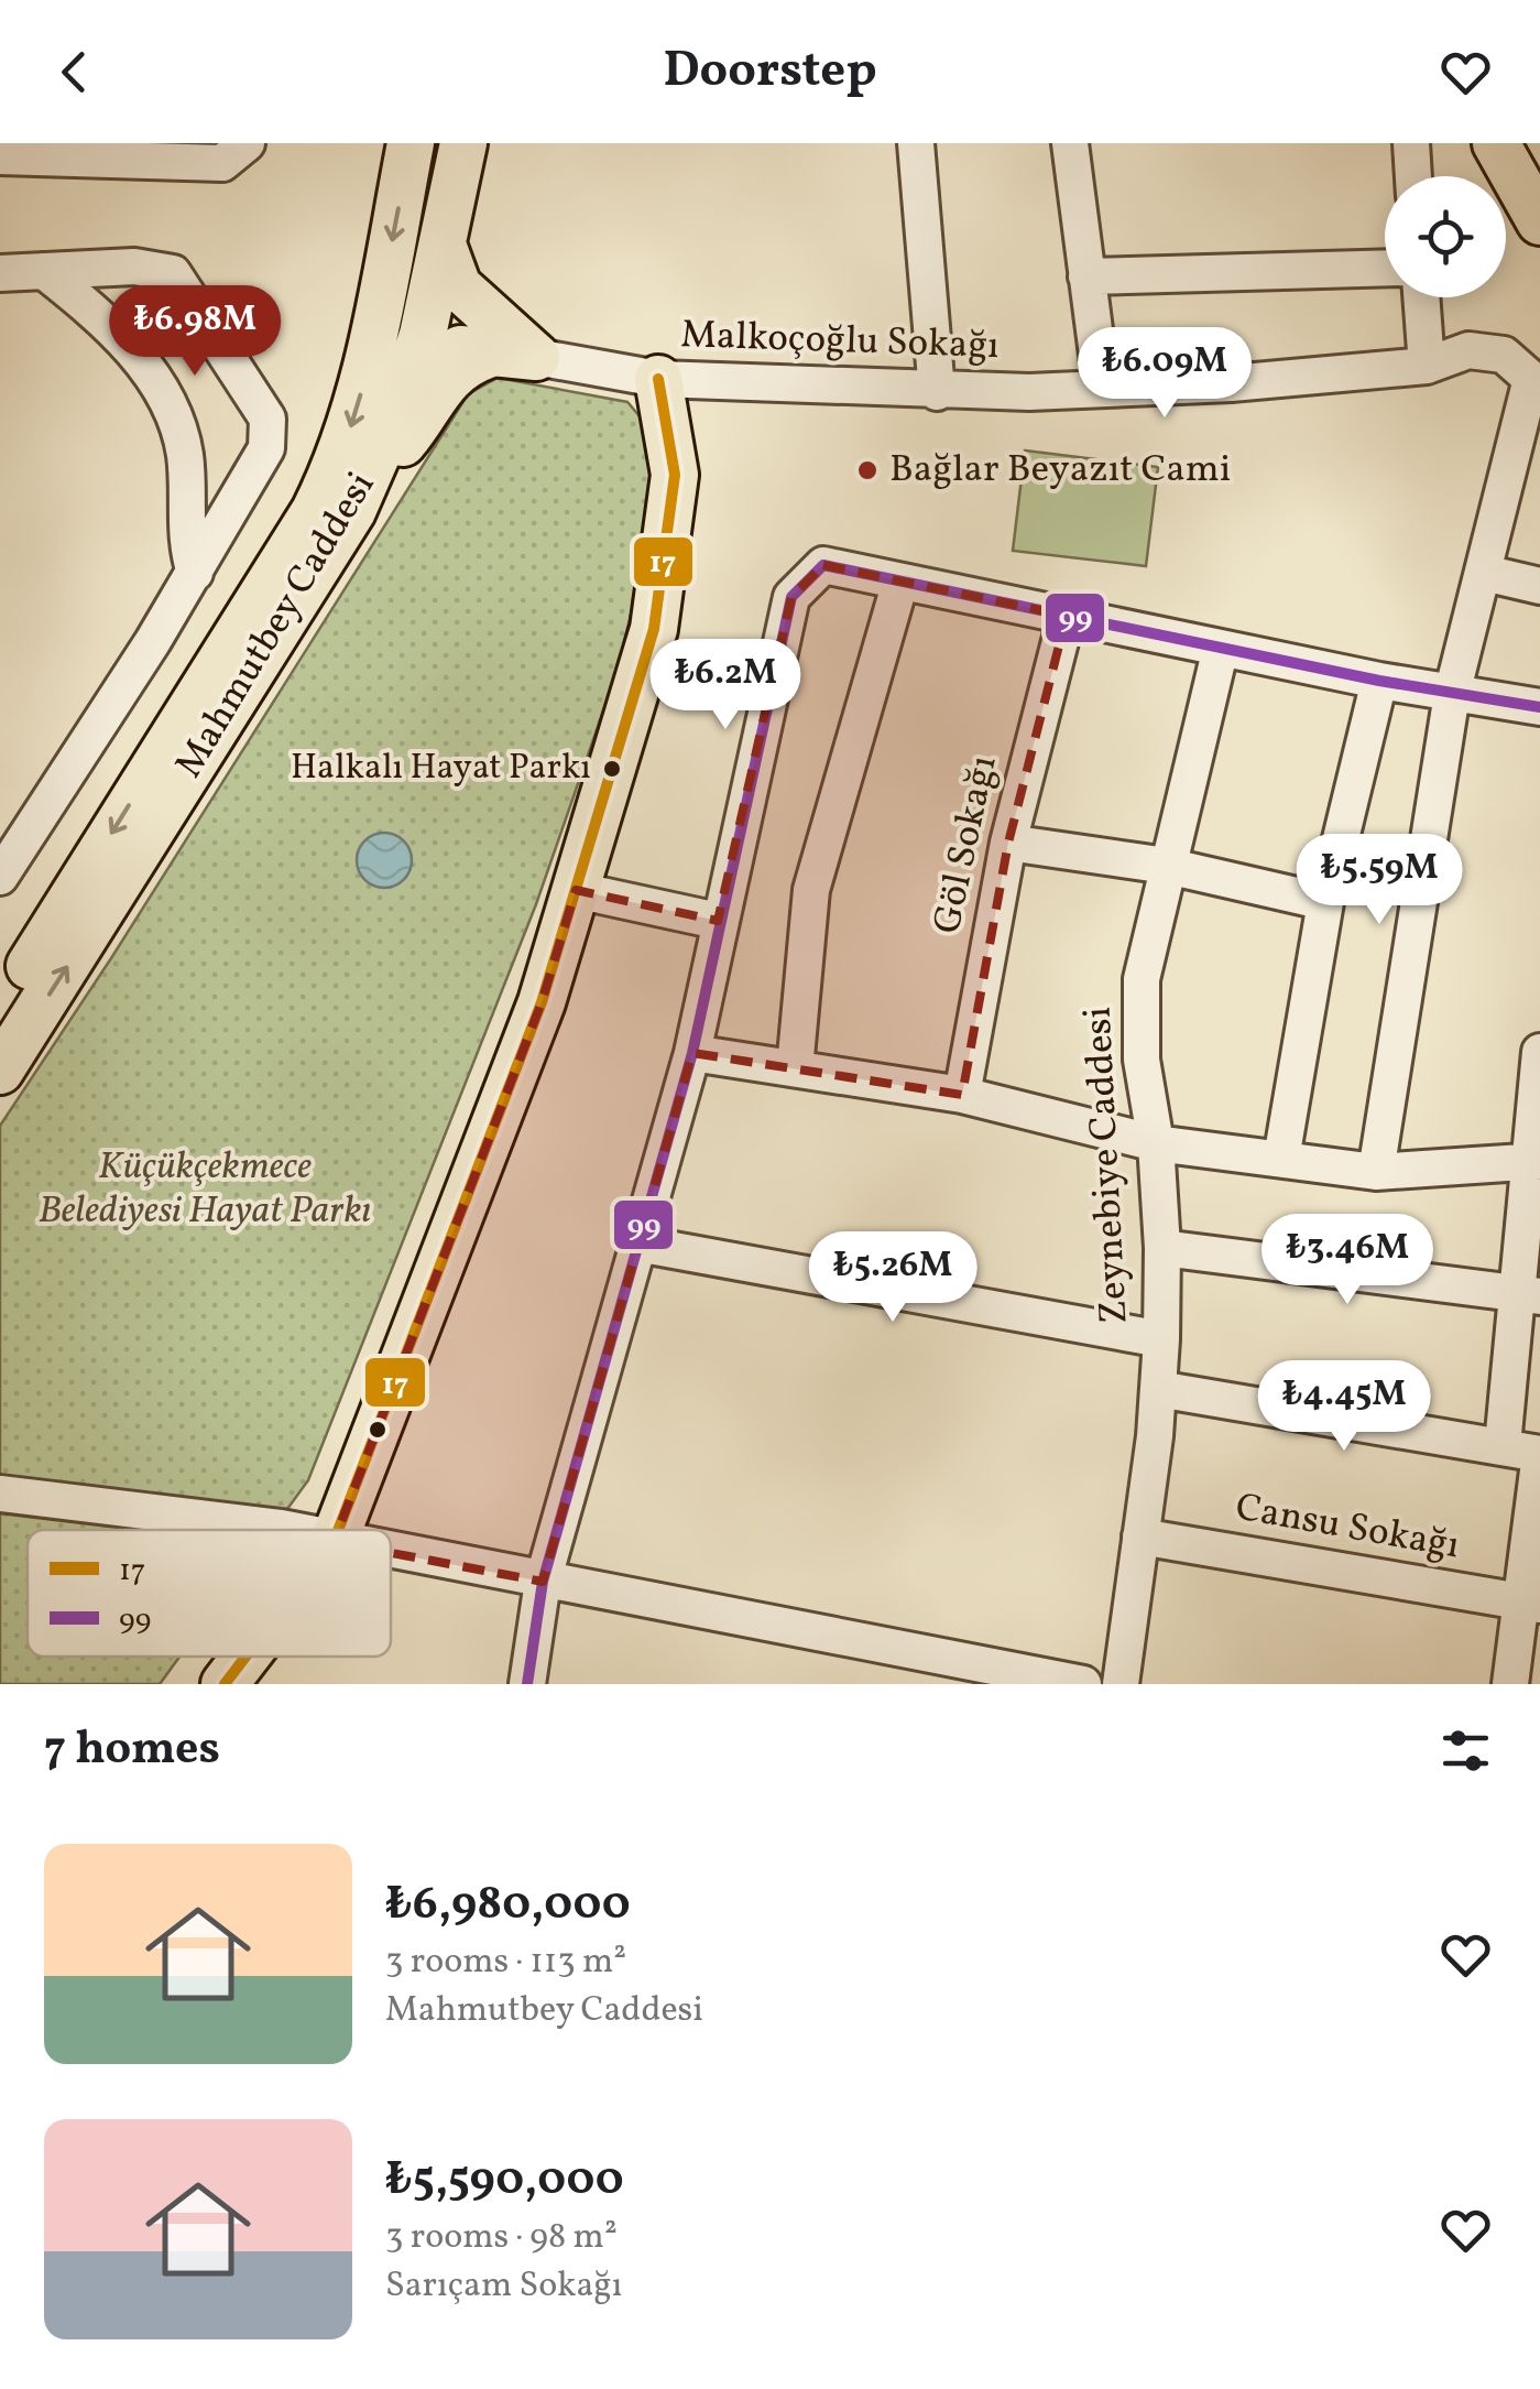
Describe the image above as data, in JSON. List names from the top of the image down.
{
  "streets": {
    "main road": ["Mahmutbey Caddesi"],
    "street": [
      "Malkoçoğlu Sokağı",
      "Göl Sokağı",
      "Zeynebiye Caddesi",
      "Cansu Sokağı"
    ]
  },
  "crossings": [
    ["Zeynebiye Caddesi", "Cansu Sokağı"]
  ],
  "parks": ["Küçükçekmece Belediyesi Hayat Parkı"],
  "places": ["Bağlar Beyazıt Cami", "Halkalı Hayat Parkı"],
  "lines": ["transit line 17", "transit line 99"],
  "legend": ["17", "99"],
  "page": {
    "header": "Doorstep",
    "price": [
      "₺6.98M",
      "₺6.09M",
      "₺6.2M",
      "₺5.59M",
      "₺3.46M",
      "₺5.26M",
      "₺4.45M"
    ],
    "heading": "7 homes",
    "list": [
      {
        "name": "₺6,980,000",
        "note": "3 rooms · 113 m² · Mahmutbey Caddesi"
      },
      {
        "name": "₺5,590,000",
        "note": "3 rooms · 98 m² · Sarıçam Sokağı"
      }
    ]
  }
}
